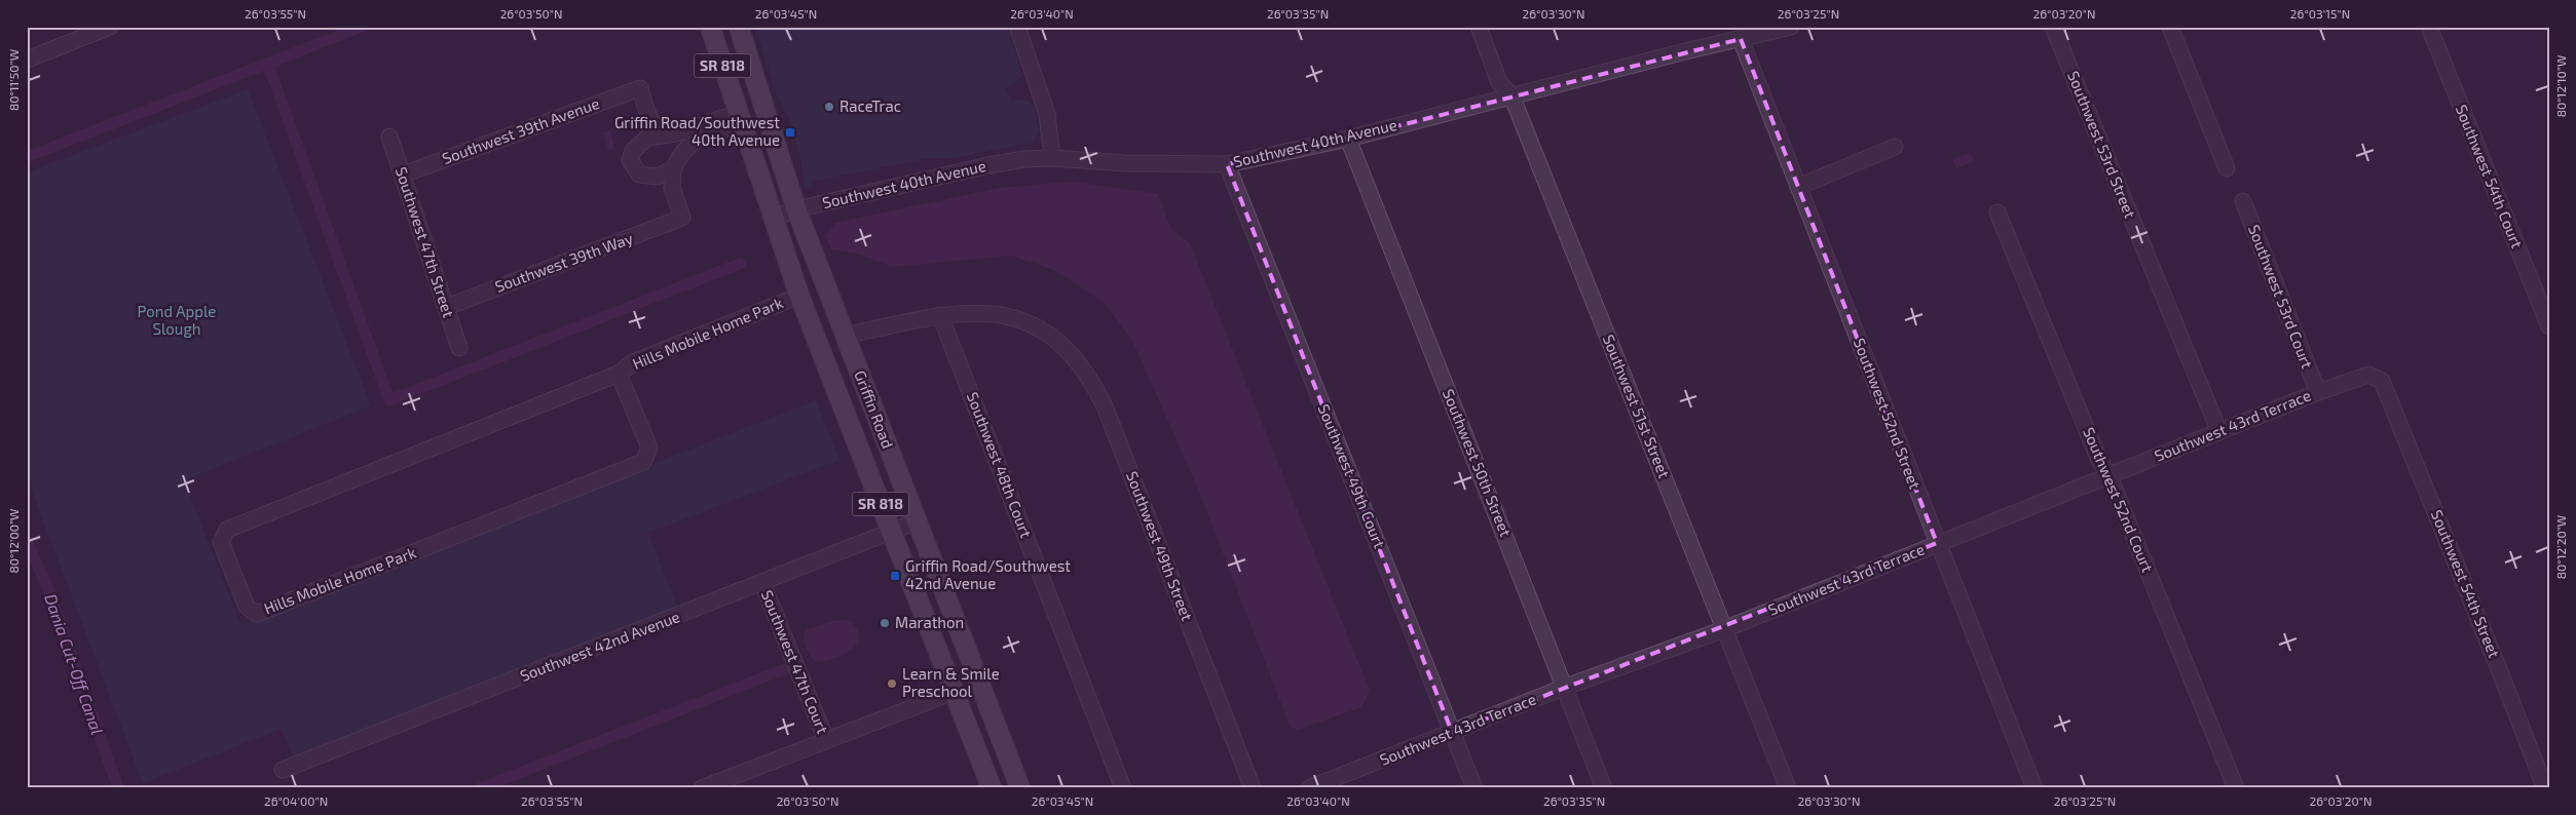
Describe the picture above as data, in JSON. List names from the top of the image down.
{
  "streets": {
    "main road": ["SR 818", "Griffin Road"],
    "street": [
      "Southwest 39th Avenue",
      "Southwest 40th Avenue",
      "Southwest 53rd Street",
      "Southwest 54th Court",
      "Southwest 47th Street",
      "Southwest 39th Way",
      "Southwest 53rd Court",
      "Hills Mobile Home Park",
      "Southwest 51st Street",
      "Southwest 52nd Street",
      "Southwest 43rd Terrace",
      "Southwest 50th Street",
      "Southwest 48th Court",
      "Southwest 49th Court",
      "Southwest 52nd Court",
      "Southwest 49th Street",
      "Southwest 54th Street",
      "Southwest 42nd Avenue",
      "Southwest 47th Court"
    ]
  },
  "crossings": [
    ["Southwest 39th Avenue", "Southwest 47th Street"],
    ["Southwest 40th Avenue", "Southwest 51st Street"],
    ["Southwest 40th Avenue", "Griffin Road"],
    ["Southwest 40th Avenue", "Southwest 52nd Street"],
    ["Southwest 40th Avenue", "Southwest 50th Street"],
    ["Southwest 40th Avenue", "Southwest 49th Court"],
    ["Southwest 53rd Street", "Southwest 43rd Terrace"],
    ["Southwest 47th Street", "Southwest 39th Way"],
    ["Southwest 53rd Court", "Southwest 43rd Terrace"],
    ["Hills Mobile Home Park", "Griffin Road"],
    ["Southwest 51st Street", "Southwest 43rd Terrace"],
    ["Griffin Road", "Southwest 49th Street"],
    ["Griffin Road", "Southwest 42nd Avenue"],
    ["Southwest 52nd Street", "Southwest 43rd Terrace"],
    ["Southwest 43rd Terrace", "Southwest 50th Street"],
    ["Southwest 43rd Terrace", "Southwest 49th Court"],
    ["Southwest 43rd Terrace", "Southwest 52nd Court"],
    ["Southwest 43rd Terrace", "Southwest 54th Street"],
    ["Southwest 48th Court", "Southwest 49th Street"],
    ["Southwest 42nd Avenue", "Southwest 47th Court"]
  ],
  "water": ["Dania Cut-Off Canal"],
  "parks": ["Pond Apple Slough"],
  "places": {
    "other": ["RaceTrac", "Marathon", "Learn & Smile Preschool"],
    "transit": ["Griffin Road/Southwest 40th Avenue", "Griffin Road/Southwest 42nd Avenue"]
  },
  "coordinates": [
    "26°03'55\"N",
    "26°03'50\"N",
    "26°03'45\"N",
    "26°03'40\"N",
    "26°03'35\"N",
    "26°03'30\"N",
    "26°03'25\"N",
    "26°03'20\"N",
    "26°03'15\"N",
    "80°11'50\"W",
    "80°12'10\"W",
    "80°12'00\"W",
    "80°12'20\"W",
    "26°04'00\"N"
  ]
}
